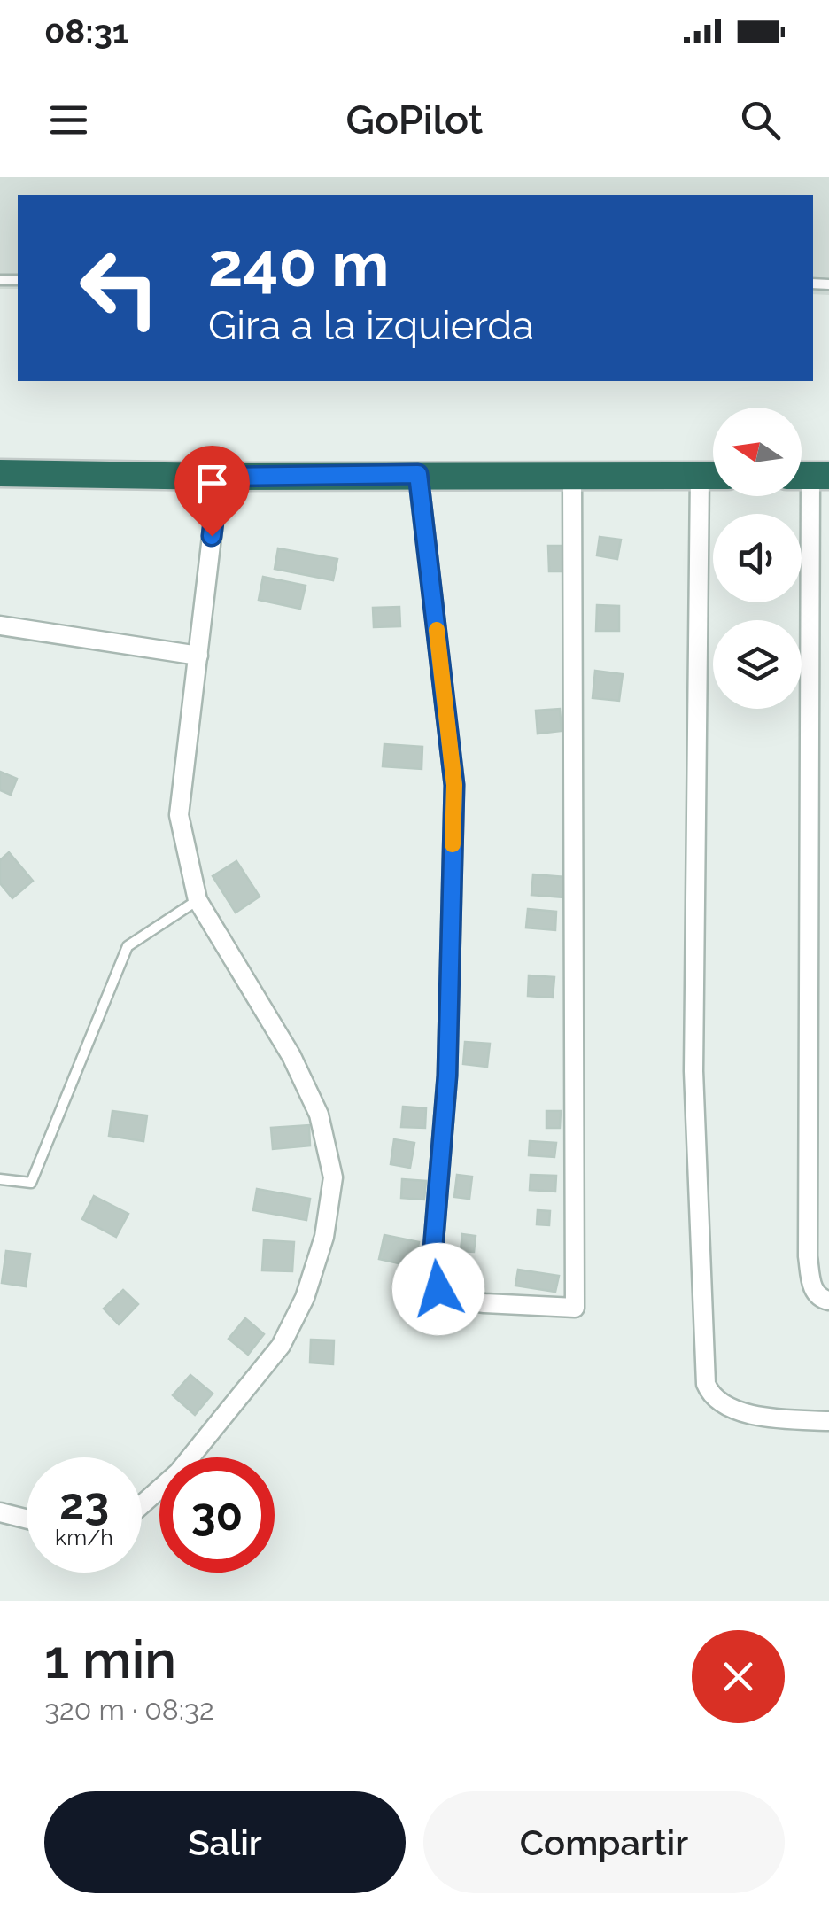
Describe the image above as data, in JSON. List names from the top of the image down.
{
  "north": "left",
  "page": {
    "status": "08:31",
    "header": "GoPilot",
    "turn": ["240 m", "Gira a la izquierda"],
    "speed": "23 km/h",
    "limit": "30",
    "heading": ["1 min", "320 m · 08:32"],
    "buttons": ["Salir", "Compartir"]
  }
}
